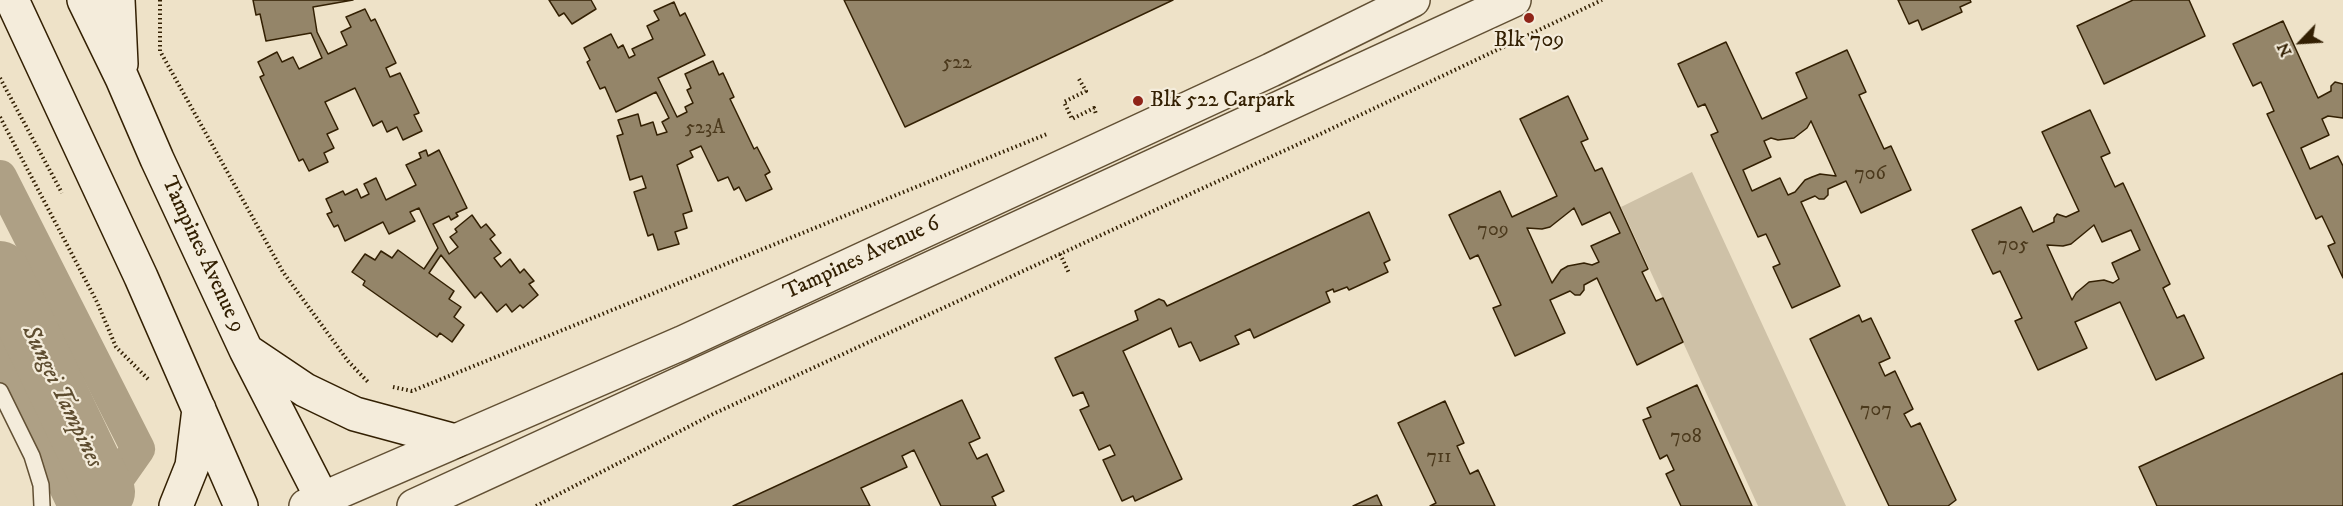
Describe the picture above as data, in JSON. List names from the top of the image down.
{
  "streets": {
    "street": ["Tampines Avenue 9", "Tampines Avenue 6"]
  },
  "crossings": [
    ["Tampines Avenue 9", "Tampines Avenue 6"]
  ],
  "water": ["Sungei Tampines"],
  "places": ["Blk 709", "Blk 522 Carpark"],
  "house_numbers": [
    "522",
    "523A",
    "706",
    "709",
    "705",
    "707",
    "708",
    "711"
  ],
  "north": "bottom left"
}
